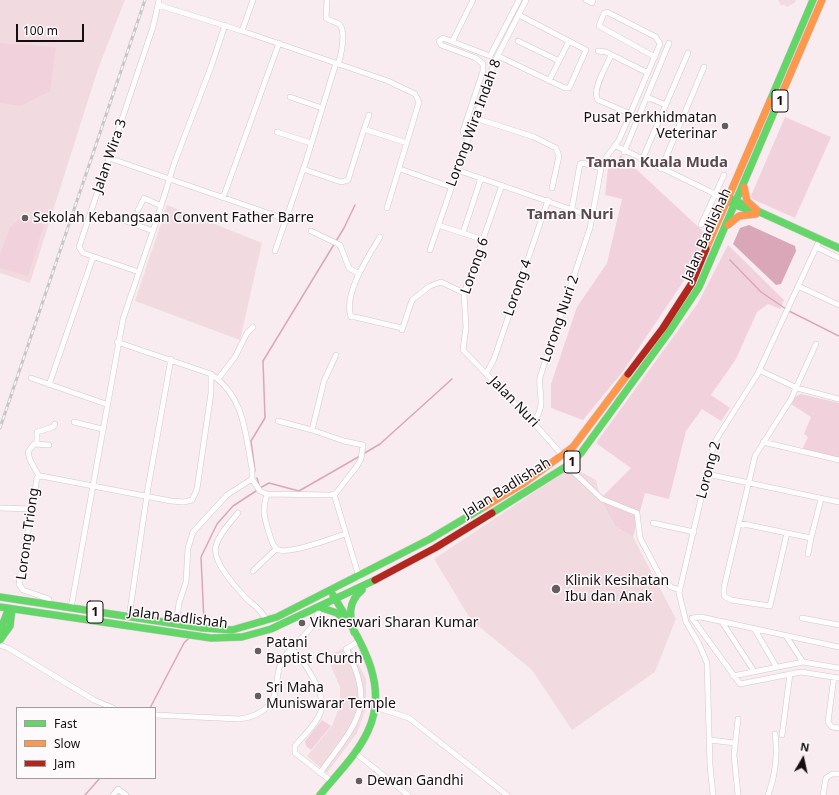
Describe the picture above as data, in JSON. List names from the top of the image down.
{
  "streets": {
    "main road": ["1", "Jalan Badlishah"],
    "street": [
      "Lorong Wira Indah 8",
      "Jalan Wira 3",
      "Lorong 6",
      "Lorong 4",
      "Lorong Nuri 2",
      "Jalan Nuri",
      "Lorong 2",
      "Lorong Triong"
    ]
  },
  "crossings": [
    ["Jalan Badlishah", "Jalan Nuri"],
    ["Jalan Badlishah", "Lorong Triong"],
    ["Lorong 6", "Jalan Nuri"],
    ["Lorong 4", "Jalan Nuri"],
    ["Lorong Nuri 2", "Jalan Nuri"]
  ],
  "districts": ["Taman Kuala Muda", "Taman Nuri"],
  "places": [
    "Pusat Perkhidmatan Veterinar",
    "Sekolah Kebangsaan Convent Father Barre",
    "Klinik Kesihatan Ibu dan Anak",
    "Vikneswari Sharan Kumar",
    "Patani Baptist Church",
    "Sri Maha Muniswarar Temple",
    "Dewan Gandhi"
  ],
  "legend": ["Fast", "Slow", "Jam"],
  "scale_bar": "100 m",
  "north": "top"
}
